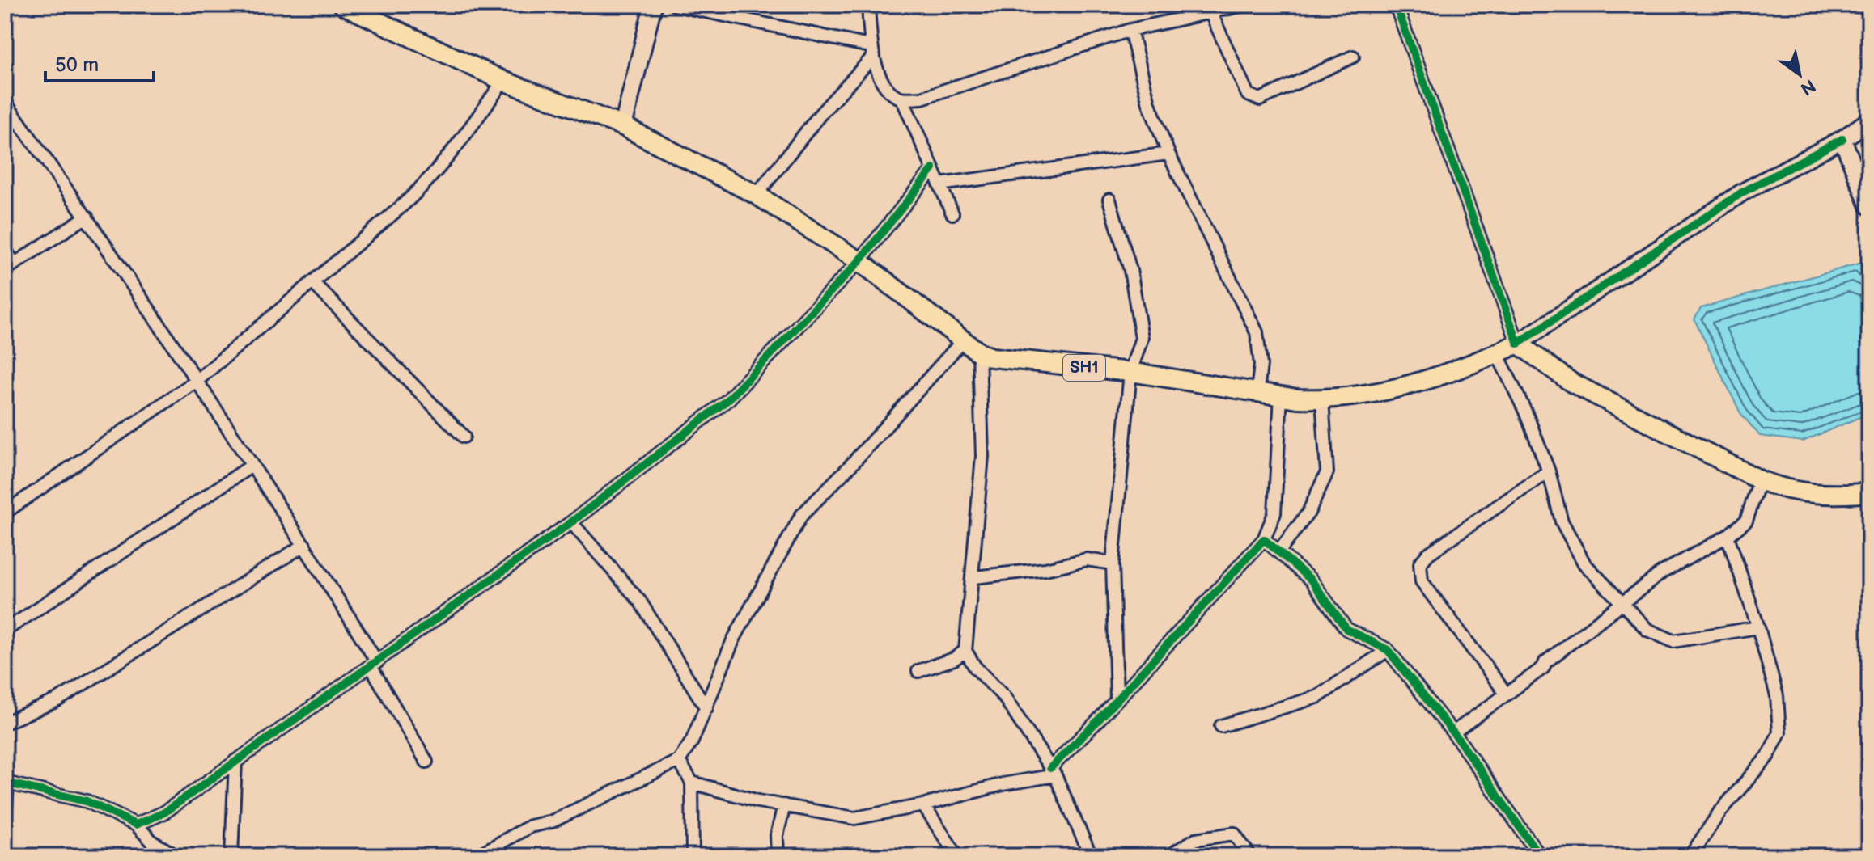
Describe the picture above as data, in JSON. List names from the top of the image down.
{
  "streets": {
    "main road": ["SH1"]
  },
  "scale_bar": "50 m",
  "north": "bottom right"
}
